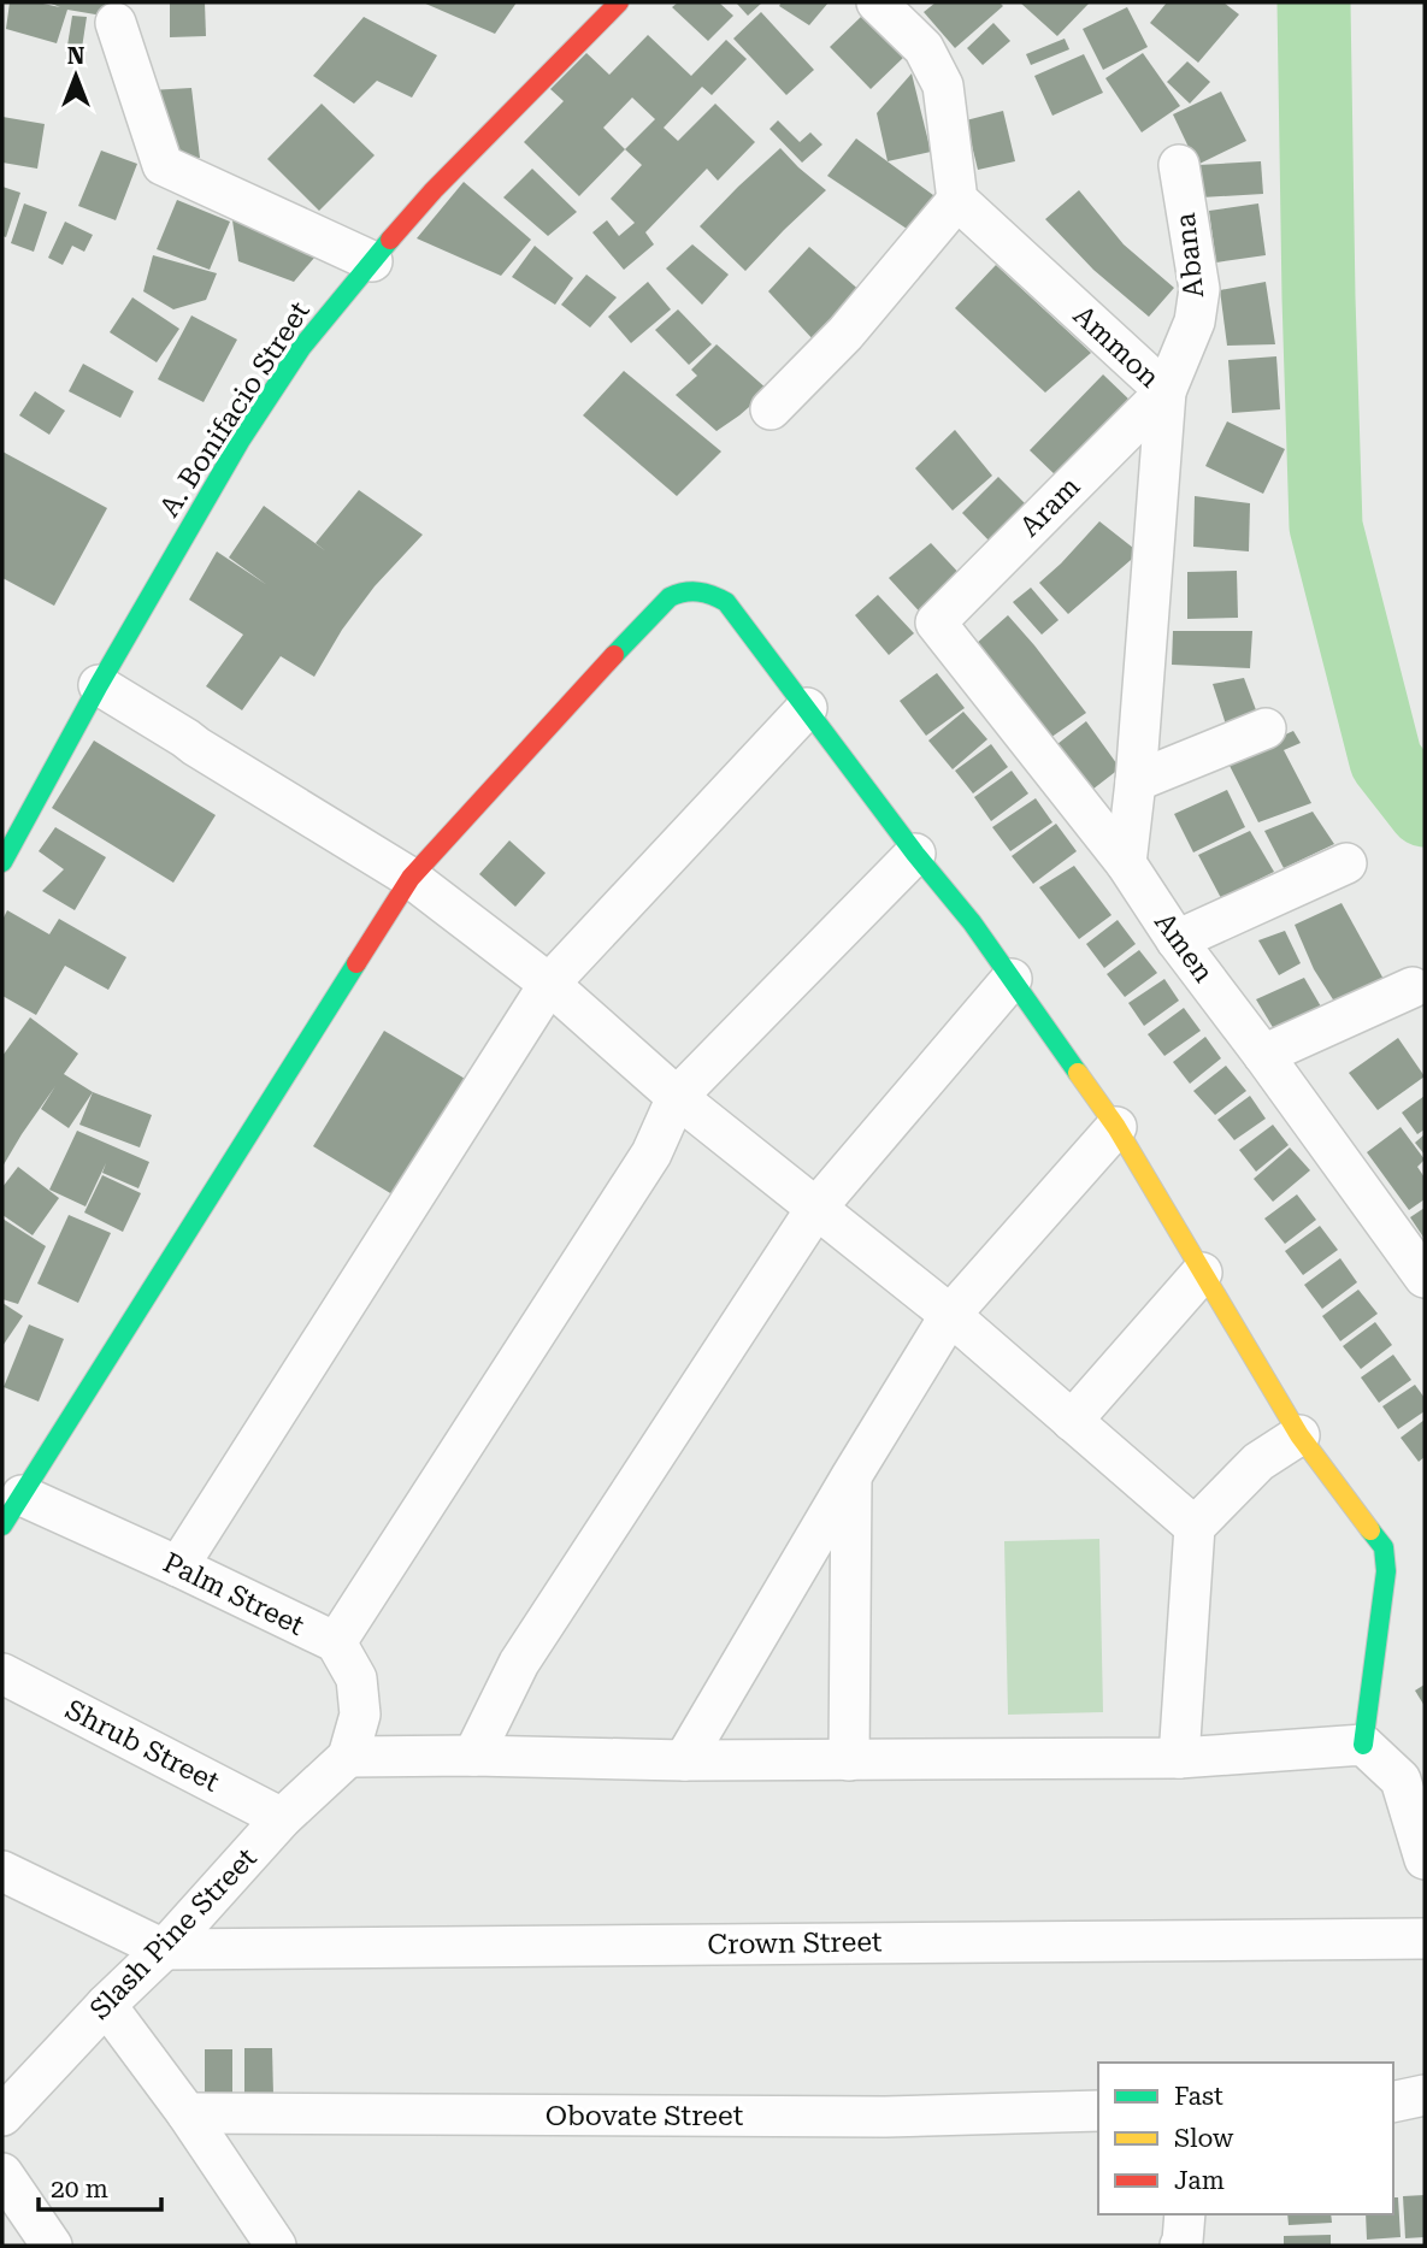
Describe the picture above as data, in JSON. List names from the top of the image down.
{
  "streets": {
    "street": [
      "Abana",
      "Ammon",
      "A. Bonifacio Street",
      "Aram",
      "Amen",
      "Palm Street",
      "Shrub Street",
      "Slash Pine Street",
      "Crown Street",
      "Obovate Street"
    ]
  },
  "crossings": [
    ["Abana", "Ammon"],
    ["Abana", "Aram"],
    ["Ammon", "Aram"],
    ["Ammon", "Amen"],
    ["Aram", "Amen"],
    ["Palm Street", "Slash Pine Street"],
    ["Shrub Street", "Slash Pine Street"],
    ["Slash Pine Street", "Crown Street"]
  ],
  "legend": ["Fast", "Slow", "Jam"],
  "scale_bar": "20 m",
  "north": "top"
}
